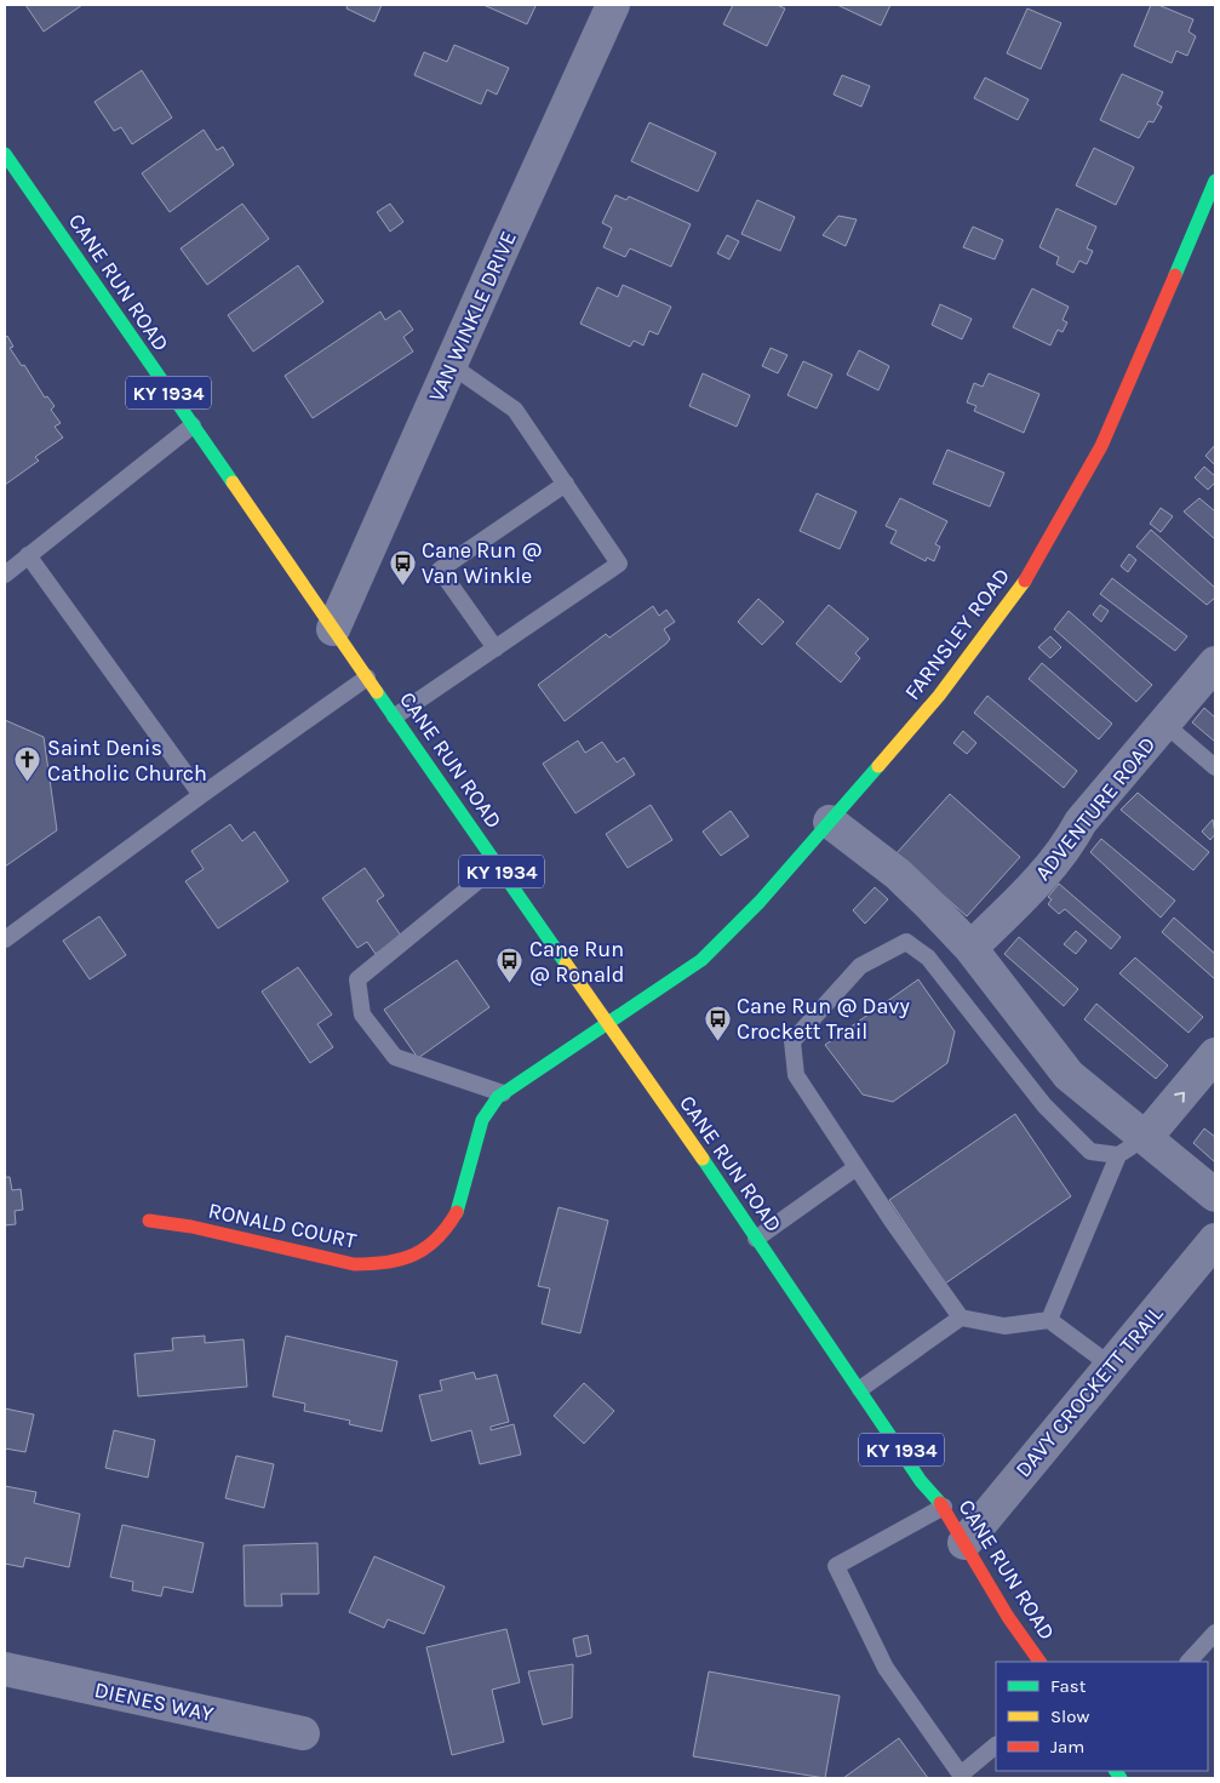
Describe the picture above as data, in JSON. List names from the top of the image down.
{
  "streets": {
    "main road": [
      "CANE RUN ROAD",
      "KY 1934",
      "FARNSLEY ROAD",
      "RONALD COURT"
    ],
    "street": [
      "VAN WINKLE DRIVE",
      "ADVENTURE ROAD",
      "DAVY CROCKETT TRAIL",
      "DIENES WAY"
    ]
  },
  "crossings": [
    ["CANE RUN ROAD", "VAN WINKLE DRIVE"],
    ["CANE RUN ROAD", "FARNSLEY ROAD"],
    ["CANE RUN ROAD", "RONALD COURT"],
    ["CANE RUN ROAD", "DAVY CROCKETT TRAIL"],
    ["FARNSLEY ROAD", "RONALD COURT"]
  ],
  "places": {
    "bus stop": ["Cane Run @ Van Winkle", "Cane Run @ Ronald", "Cane Run @ Davy Crockett Trail"],
    "church": ["Saint Denis Catholic Church"]
  },
  "legend": ["Fast", "Slow", "Jam"]
}
